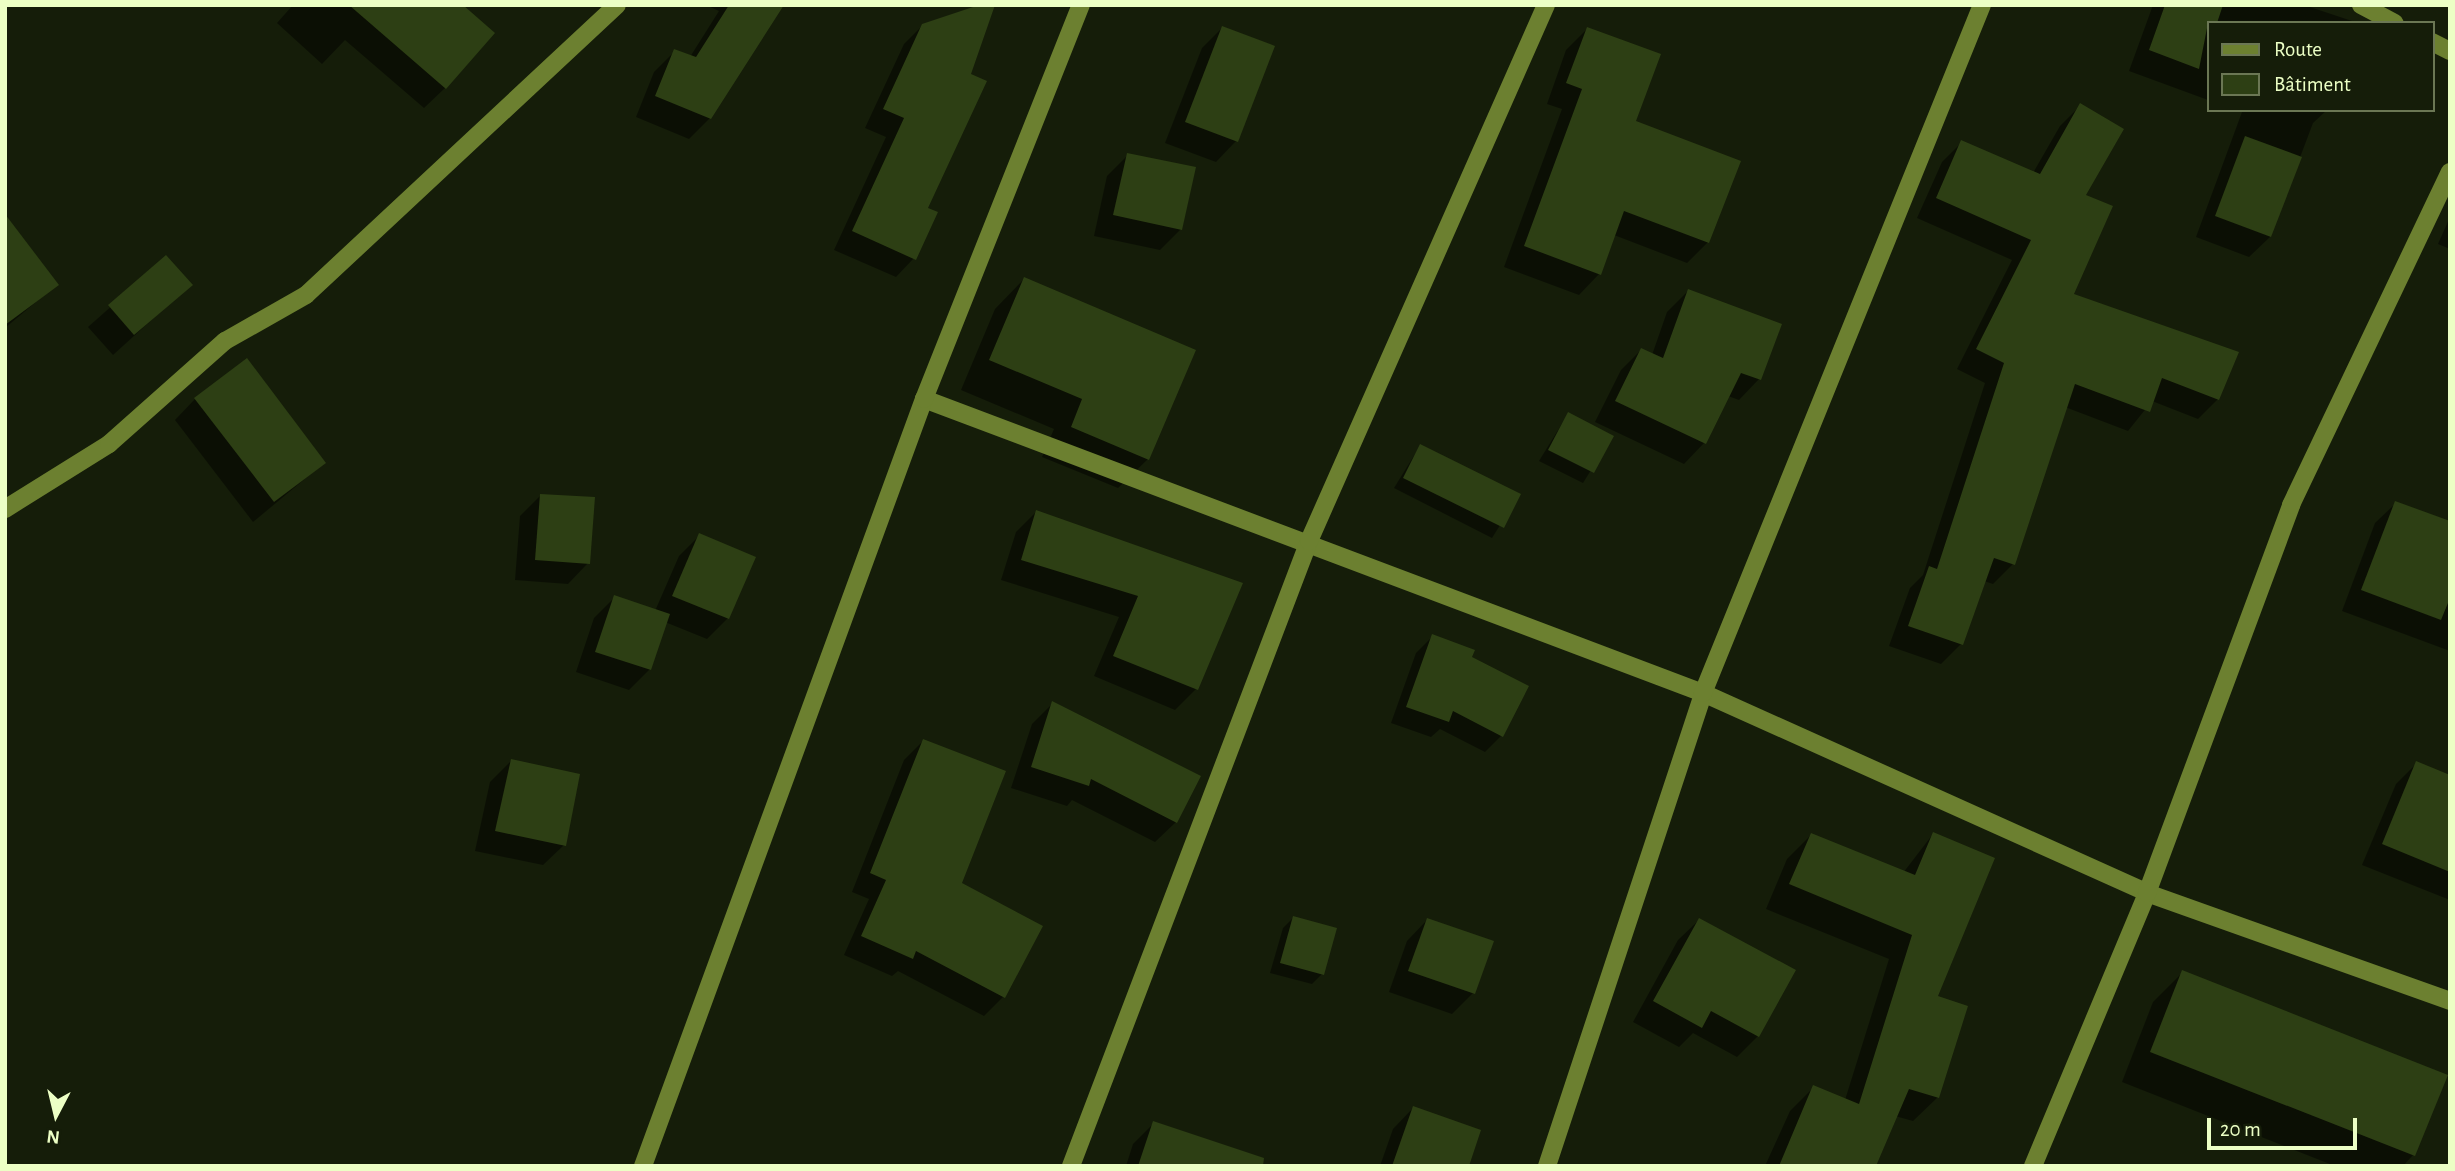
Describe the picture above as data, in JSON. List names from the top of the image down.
{
  "legend": ["Route", "Bâtiment"],
  "scale_bar": "20 m",
  "north": "bottom"
}
